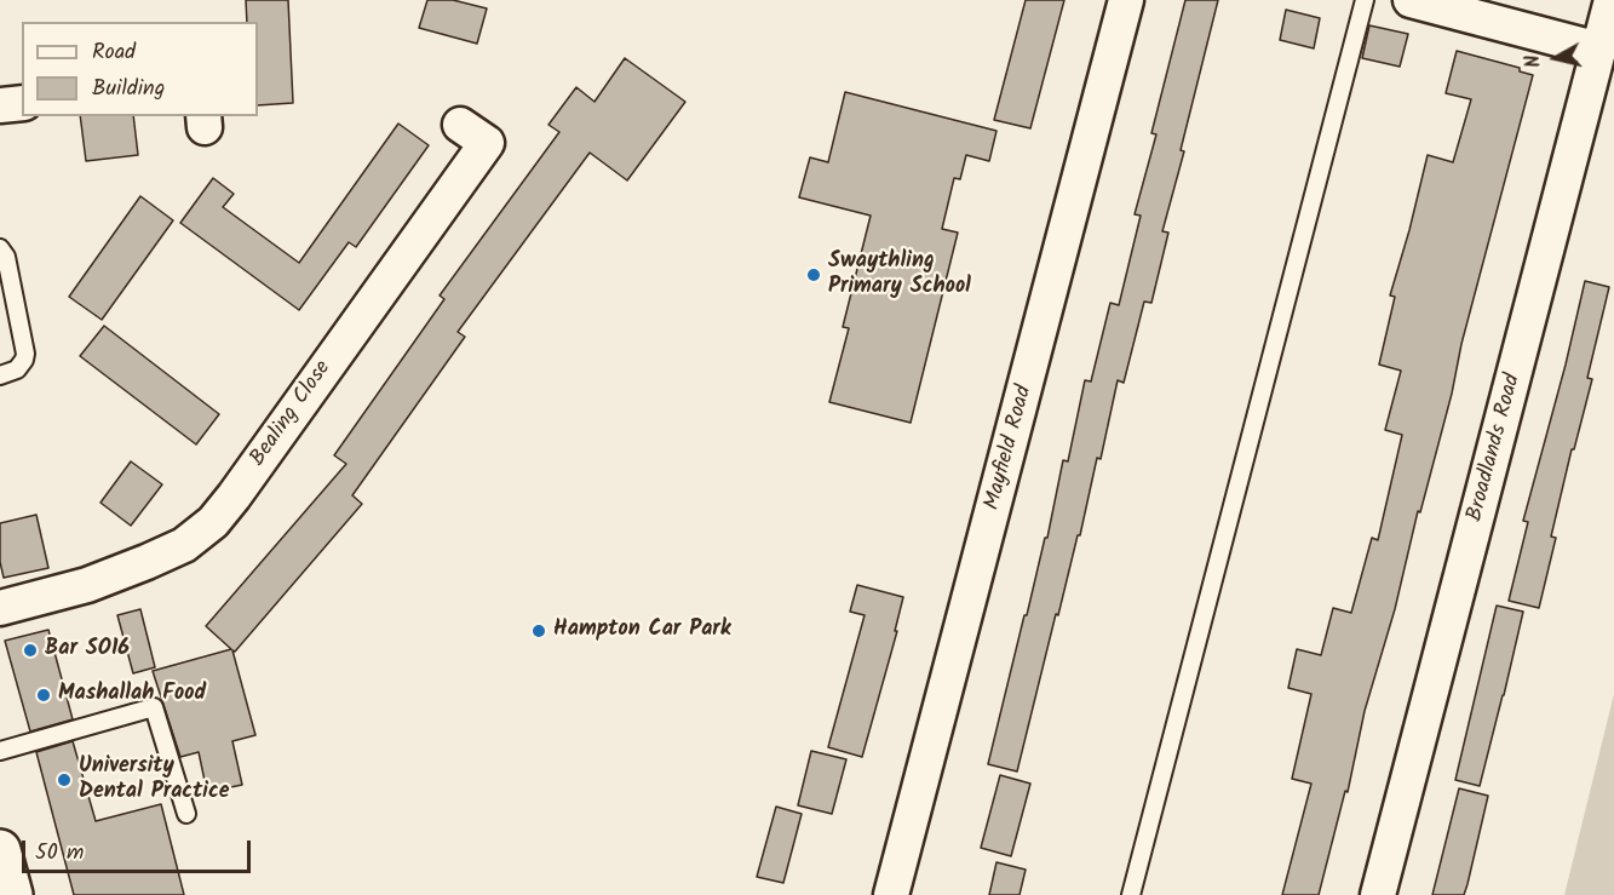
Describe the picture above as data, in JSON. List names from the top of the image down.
{
  "streets": {
    "street": ["Bealing Close", "Mayfield Road", "Broadlands Road"]
  },
  "places": [
    "Swaythling Primary School",
    "Hampton Car Park",
    "Bar SO16",
    "Mashallah Food",
    "University Dental Practice"
  ],
  "legend": ["Road", "Building"],
  "scale_bar": "50 m",
  "north": "left"
}
